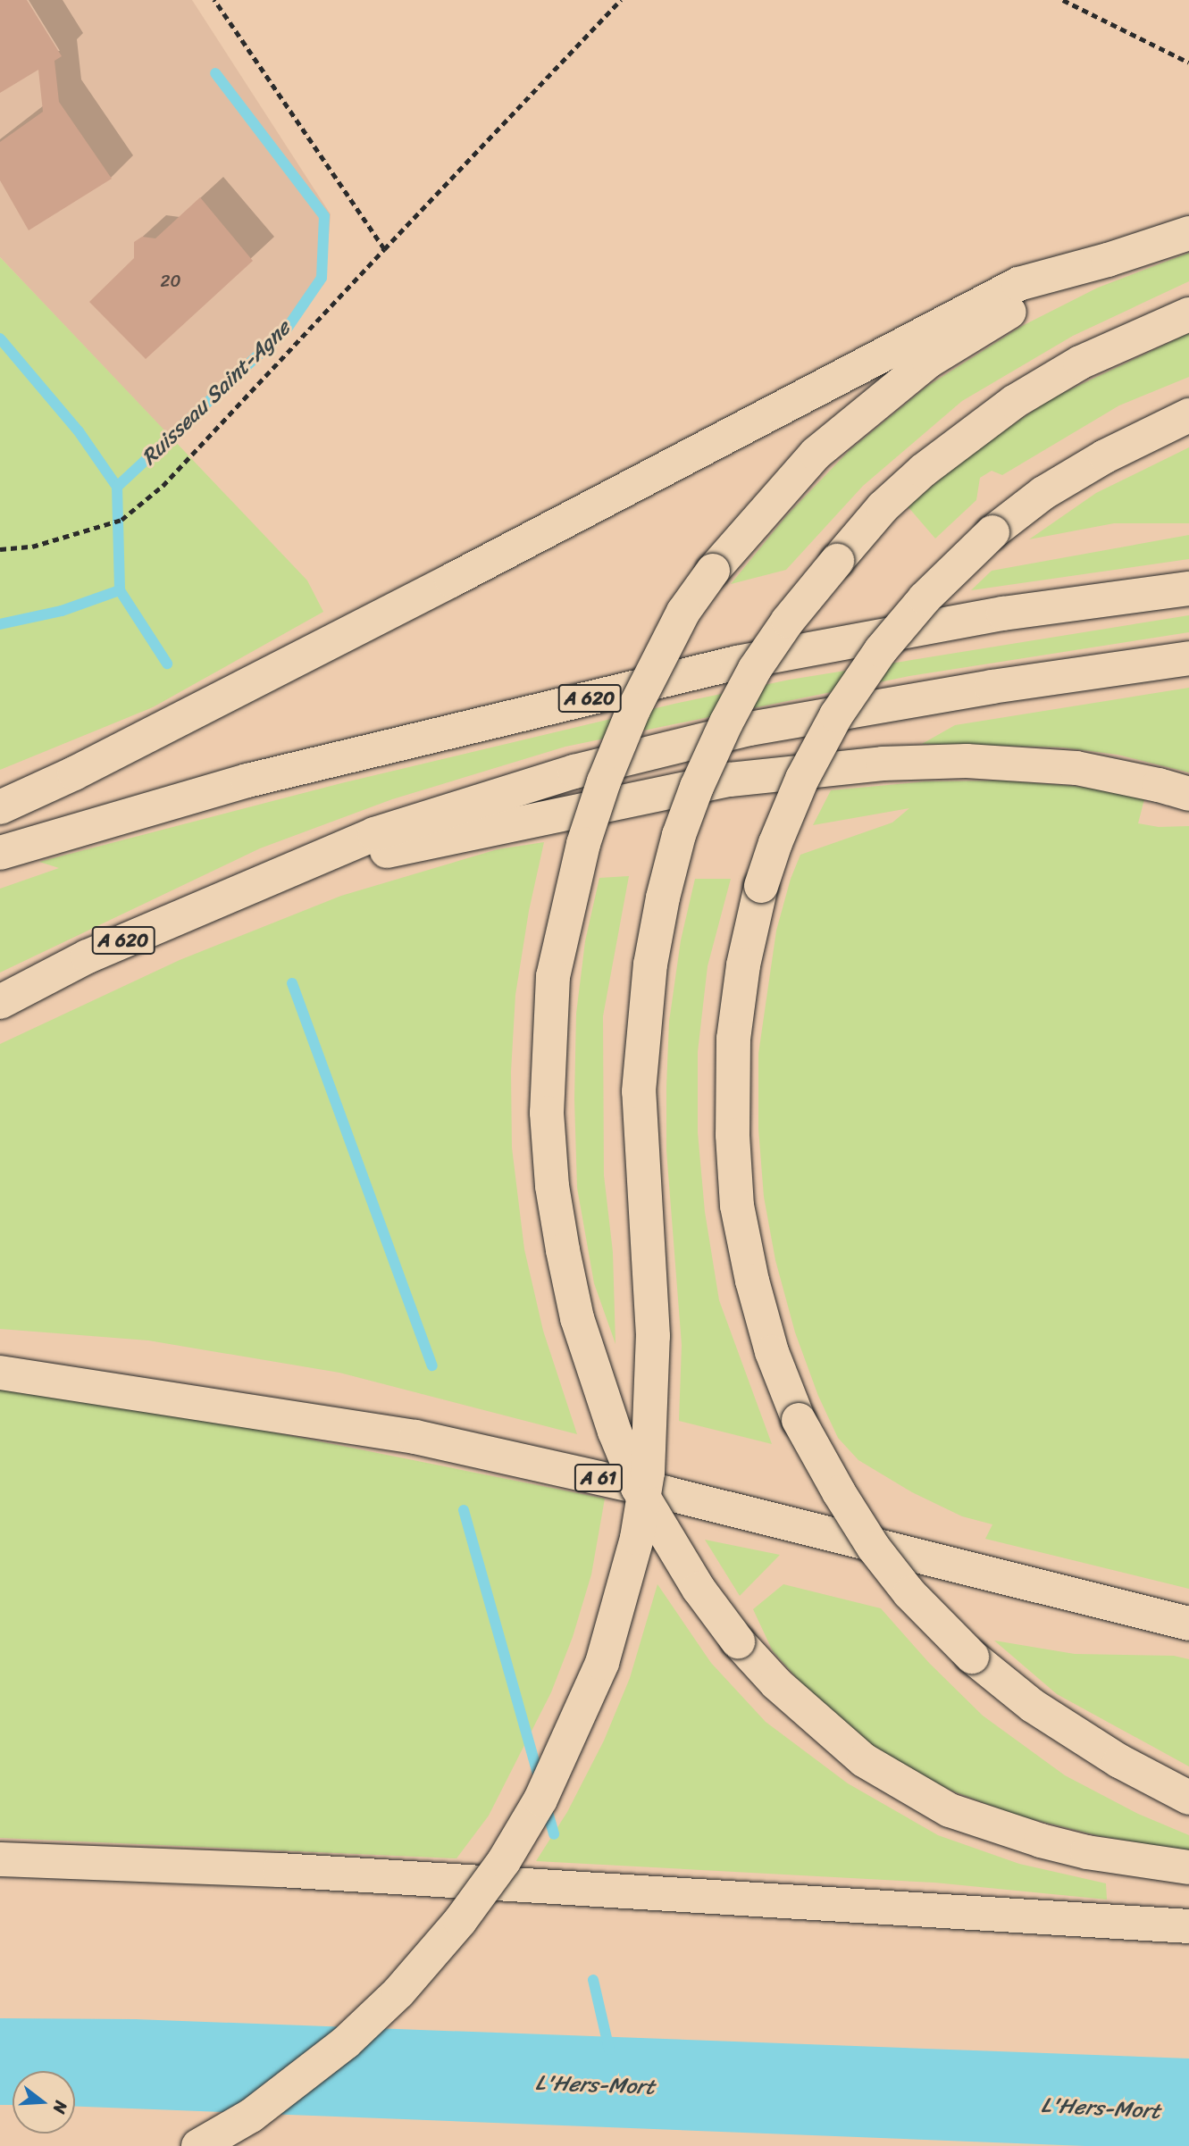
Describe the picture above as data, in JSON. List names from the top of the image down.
{
  "streets": {
    "highway": ["A 620", "A 61"]
  },
  "water": ["Ruisseau Saint-Agne", "L'Hers-Mort"],
  "house_numbers": ["20"],
  "north": "right"
}
